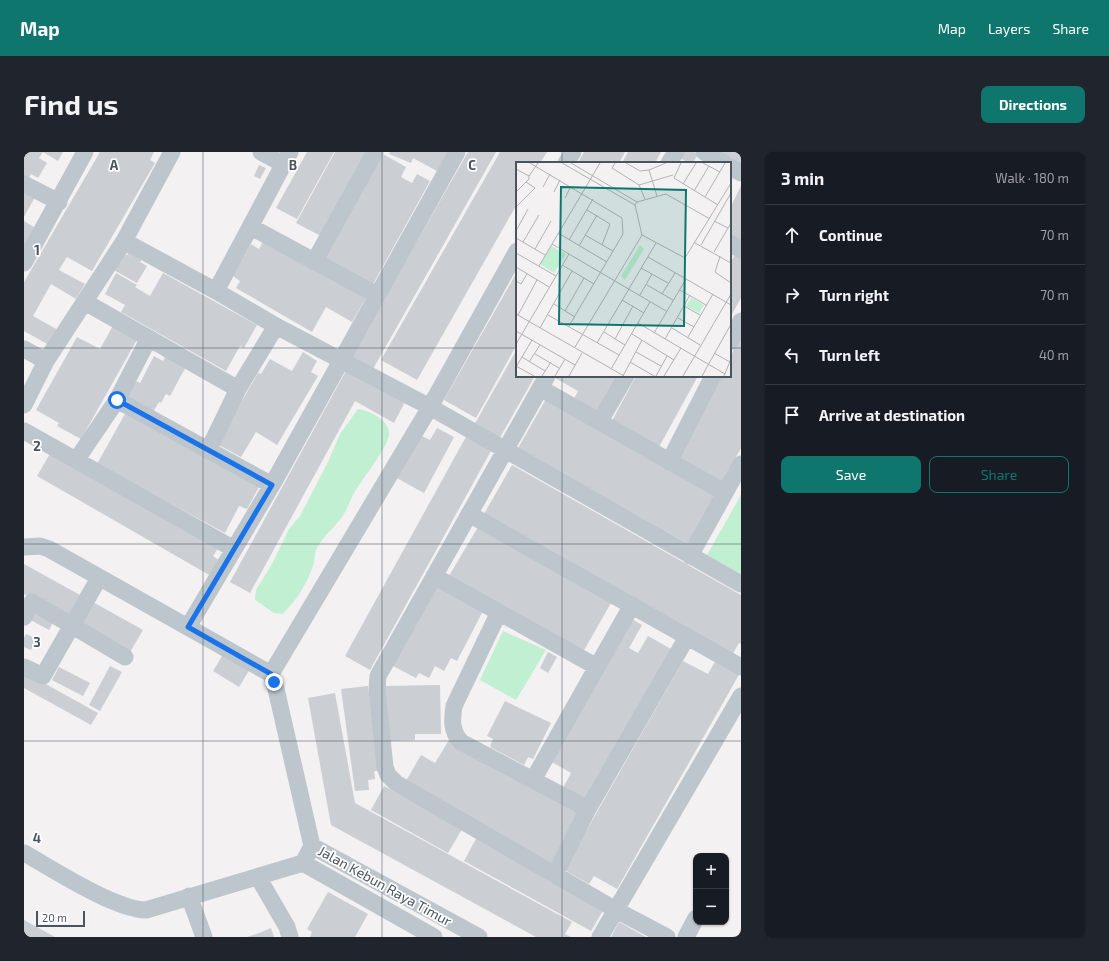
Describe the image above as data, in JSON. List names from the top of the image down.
{
  "streets": {
    "street": ["Jalan Kebun Raya Timur"]
  },
  "scale_bar": "20 m",
  "page": {
    "header": "Map",
    "nav": ["Map", "Layers", "Share"],
    "buttons": [
      "Directions",
      ["Save", "Share"]
    ],
    "title": "Find us",
    "heading": ["3 min", "Walk · 180 m"],
    "list": [
      ["Continue", "70 m"],
      ["Turn right", "70 m"],
      ["Turn left", "40 m"],
      "Arrive at destination"
    ],
    "map_buttons": ["+", "−"],
    "scale": "20 m"
  },
  "grid": {
    "columns": ["A", "B", "C"],
    "rows": [
      "1",
      "2",
      "3",
      "4"
    ]
  }
}
